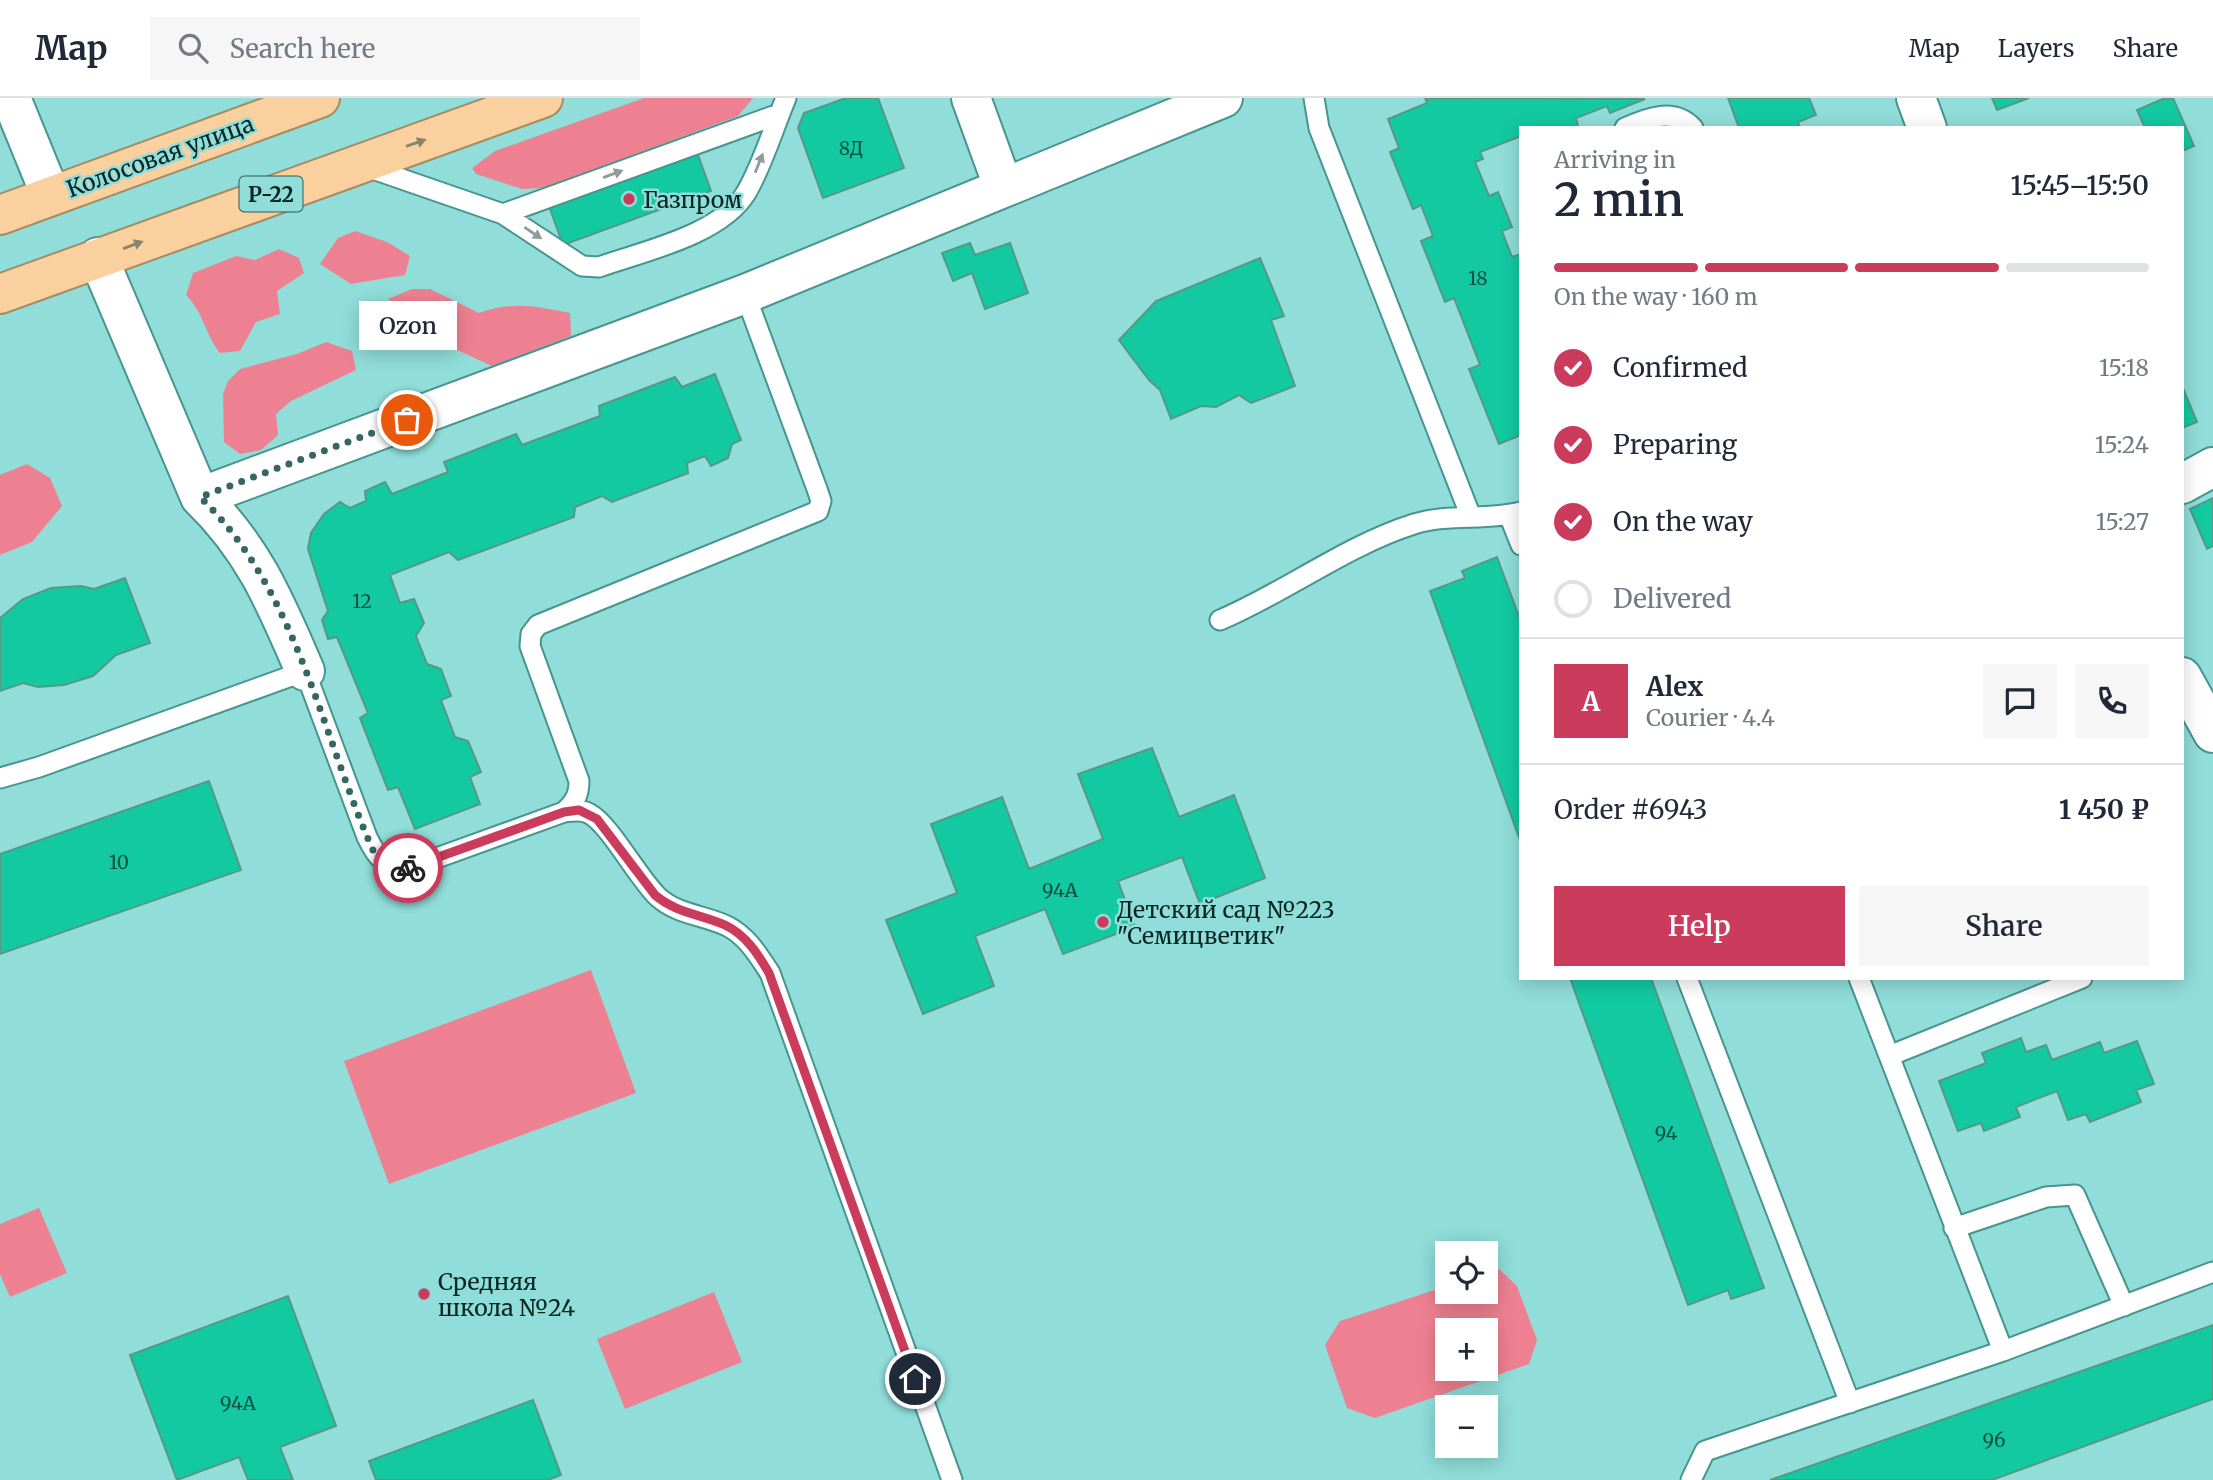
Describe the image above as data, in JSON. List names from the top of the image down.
{
  "streets": {
    "highway": ["Колосовая улица", "Р-22"]
  },
  "places": [
    "Газпром",
    "Ozon",
    "Детский сад №223 \"Семицветик\"",
    "Средняя школа №24"
  ],
  "house_numbers": [
    "8Д",
    "18",
    "12",
    "10",
    "94А",
    "94",
    "94А",
    "96"
  ],
  "page": {
    "header": "Map",
    "search": "Search here",
    "nav": ["Map", "Layers", "Share"],
    "heading": ["2 min", "Arriving in", "15:45–15:50"],
    "panel": [
      "Alex",
      "Courier · 4.4",
      "Order #6943",
      "1 450 ₽"
    ],
    "bar": "On the way · 160 m",
    "bubble": "Ozon",
    "list": [
      ["Confirmed", "15:18"],
      ["Preparing", "15:24"],
      ["On the way", "15:27"],
      "Delivered"
    ],
    "round": "A",
    "buttons": ["Help", "Share"],
    "map_buttons": ["+", "−"]
  }
}
